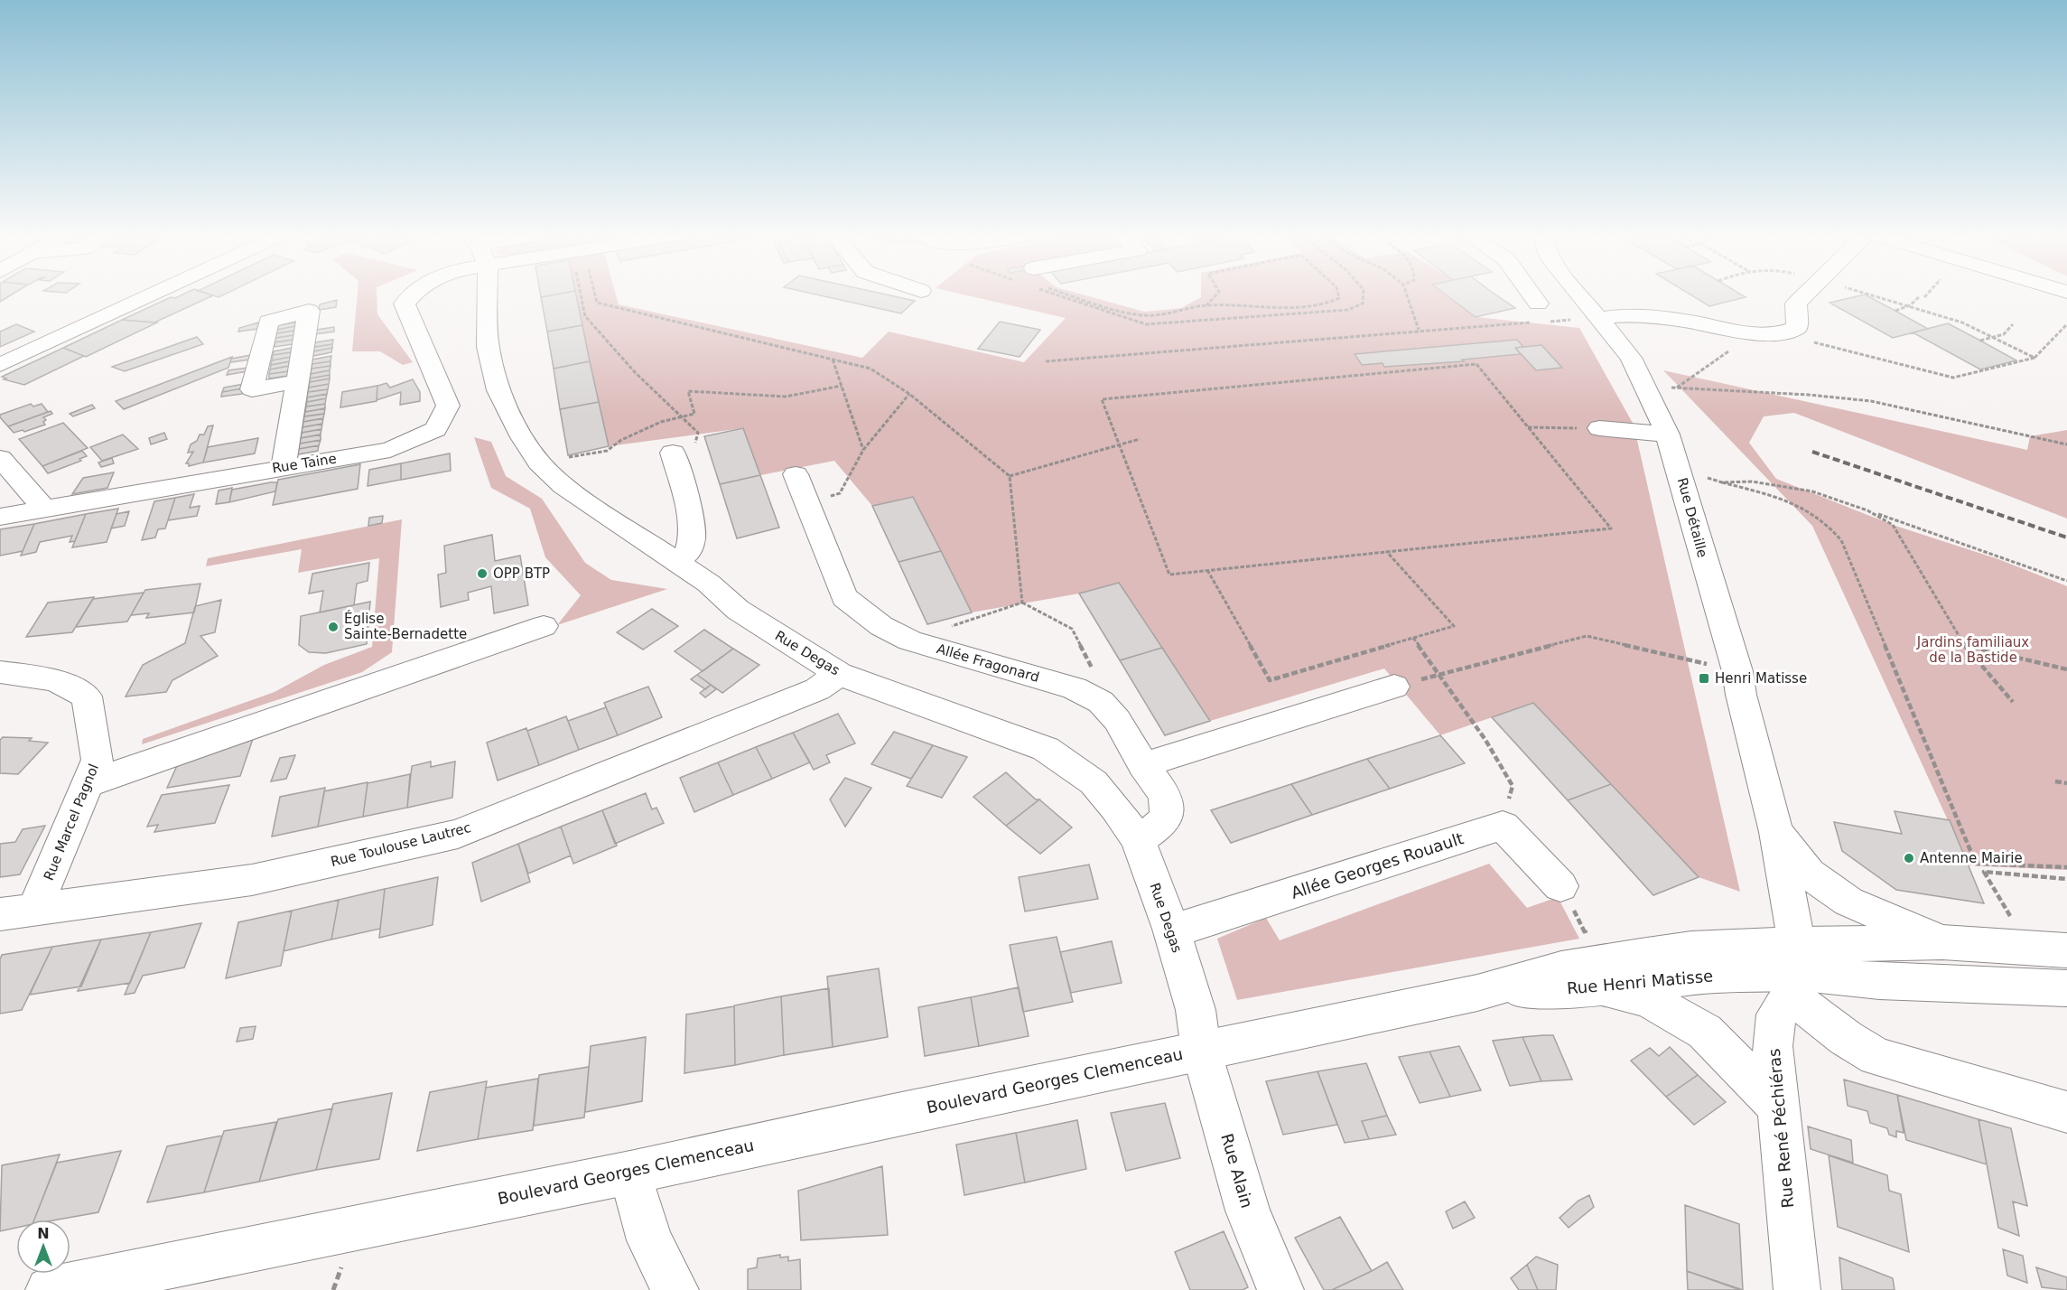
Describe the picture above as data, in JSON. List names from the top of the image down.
{
  "streets": {
    "main road": [
      "Rue Taine",
      "Rue Détaille",
      "Rue Degas",
      "Allée Fragonard",
      "Rue Marcel Pagnol",
      "Rue Toulouse Lautrec",
      "Allée Georges Rouault",
      "Rue Henri Matisse",
      "Boulevard Georges Clemenceau",
      "Rue René Péchiéras",
      "Rue Alain"
    ]
  },
  "crossings": [
    ["Rue Détaille", "Rue Henri Matisse"],
    ["Rue Détaille", "Rue René Péchiéras"],
    ["Rue Degas", "Allée Fragonard"],
    ["Rue Degas", "Rue Toulouse Lautrec"],
    ["Rue Degas", "Allée Georges Rouault"],
    ["Rue Degas", "Rue Henri Matisse"],
    ["Rue Degas", "Boulevard Georges Clemenceau"],
    ["Rue Degas", "Rue Alain"],
    ["Rue Marcel Pagnol", "Rue Toulouse Lautrec"],
    ["Rue Henri Matisse", "Boulevard Georges Clemenceau"],
    ["Rue Henri Matisse", "Rue René Péchiéras"],
    ["Rue Henri Matisse", "Rue Alain"],
    ["Boulevard Georges Clemenceau", "Rue Alain"]
  ],
  "parks": ["Jardins familiaux de la Bastide"],
  "places": {
    "other": ["OPP BTP", "Église Sainte-Bernadette", "Antenne Mairie"],
    "transit": ["Henri Matisse"]
  },
  "north": "top"
}
